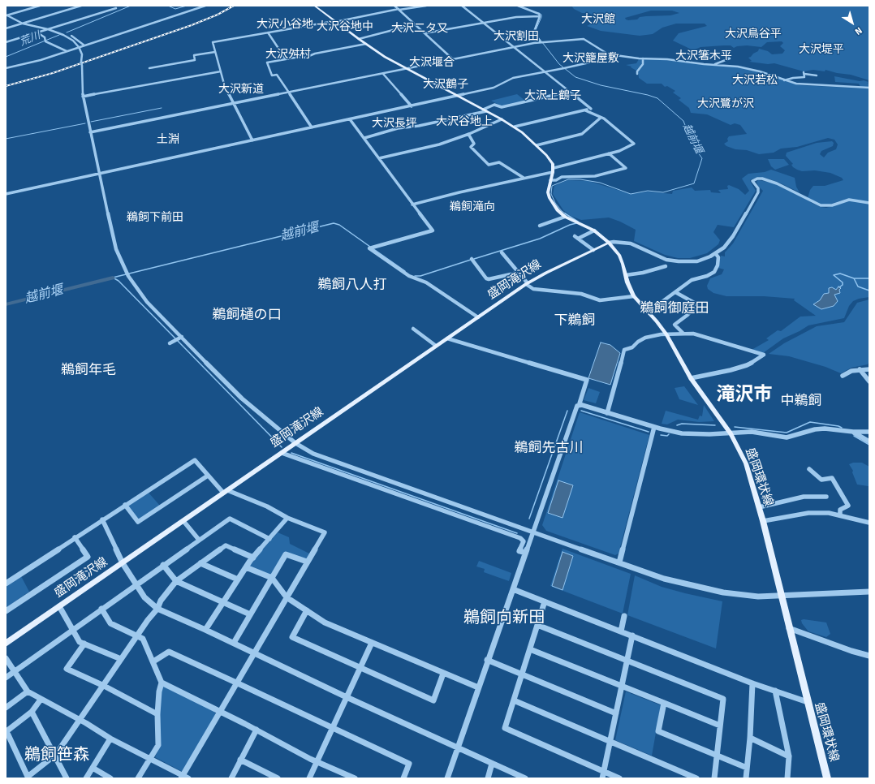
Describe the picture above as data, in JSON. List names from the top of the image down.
{
  "streets": {
    "main road": ["盛岡滝沢線", "盛岡環状線"]
  },
  "crossings": [
    ["盛岡滝沢線", "盛岡環状線"]
  ],
  "districts": [
    "大沢館",
    "大沢小谷地",
    "大沢谷地中",
    "大沢二タ又",
    "大沢鳥谷平",
    "大沢割田",
    "大沢堤平",
    "大沢舛村",
    "大沢箸木平",
    "大沢籠屋敷",
    "大沢堰合",
    "大沢若松",
    "大沢鶴子",
    "大沢新道",
    "大沢上鶴子",
    "大沢鷺が沢",
    "大沢谷地上",
    "大沢長坪",
    "土淵",
    "鵜飼滝向",
    "鵜飼下前田",
    "鵜飼八人打",
    "鵜飼御庭田",
    "鵜飼樋の口",
    "下鵜飼",
    "鵜飼年毛",
    "滝沢市",
    "中鵜飼",
    "鵜飼先古川",
    "鵜飼向新田",
    "鵜飼笹森"
  ],
  "water": ["荒川", "越前堰"],
  "north": "bottom right"
}
